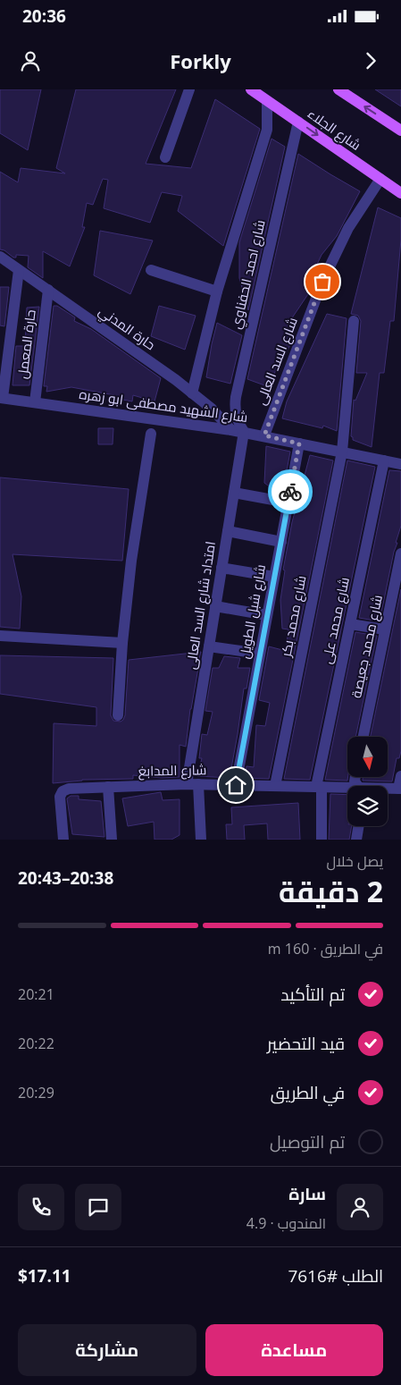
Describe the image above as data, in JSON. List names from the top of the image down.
{
  "streets": {
    "main road": ["شارع الجلاء"],
    "street": [
      "شارع احمد الحفناوي",
      "حارة المدني",
      "حارة المعمل",
      "شارع السد العالى",
      "شارع الشهيد مصطفى ابو زهره",
      "امتداد شارع السد العالى",
      "شارع شبل الطويل",
      "شارع محمد بكر",
      "شارع محمد على",
      "شارع محمد جعيصة",
      "شارع المدابغ"
    ]
  },
  "crossings": [
    ["شارع الجلاء", "شارع احمد الحفناوي"],
    ["شارع الجلاء", "شارع السد العالى"],
    ["شارع احمد الحفناوي", "شارع الشهيد مصطفى ابو زهره"],
    ["شارع احمد الحفناوي", "امتداد شارع السد العالى"],
    ["حارة المدني", "حارة المعمل"],
    ["حارة المدني", "شارع الشهيد مصطفى ابو زهره"],
    ["حارة المعمل", "شارع الشهيد مصطفى ابو زهره"],
    ["شارع السد العالى", "شارع الشهيد مصطفى ابو زهره"],
    ["شارع الشهيد مصطفى ابو زهره", "امتداد شارع السد العالى"],
    ["شارع الشهيد مصطفى ابو زهره", "شارع شبل الطويل"],
    ["شارع الشهيد مصطفى ابو زهره", "شارع محمد بكر"],
    ["شارع الشهيد مصطفى ابو زهره", "شارع محمد على"],
    ["امتداد شارع السد العالى", "شارع المدابغ"],
    ["شارع شبل الطويل", "شارع المدابغ"],
    ["شارع محمد بكر", "شارع المدابغ"],
    ["شارع محمد على", "شارع المدابغ"]
  ],
  "north": "bottom",
  "page": {
    "status": "20:36",
    "header": "Forkly",
    "heading": ["2 دقيقة", "يصل خلال", "20:38–20:43"],
    "panel": [
      "سارة",
      "المندوب · 4.9",
      "الطلب #7616",
      "$17.11"
    ],
    "bar": "في الطريق · 160 m",
    "list": [
      ["تم التأكيد", "20:21"],
      ["قيد التحضير", "20:22"],
      ["في الطريق", "20:29"],
      "تم التوصيل"
    ],
    "buttons": ["مساعدة", "مشاركة"]
  }
}
